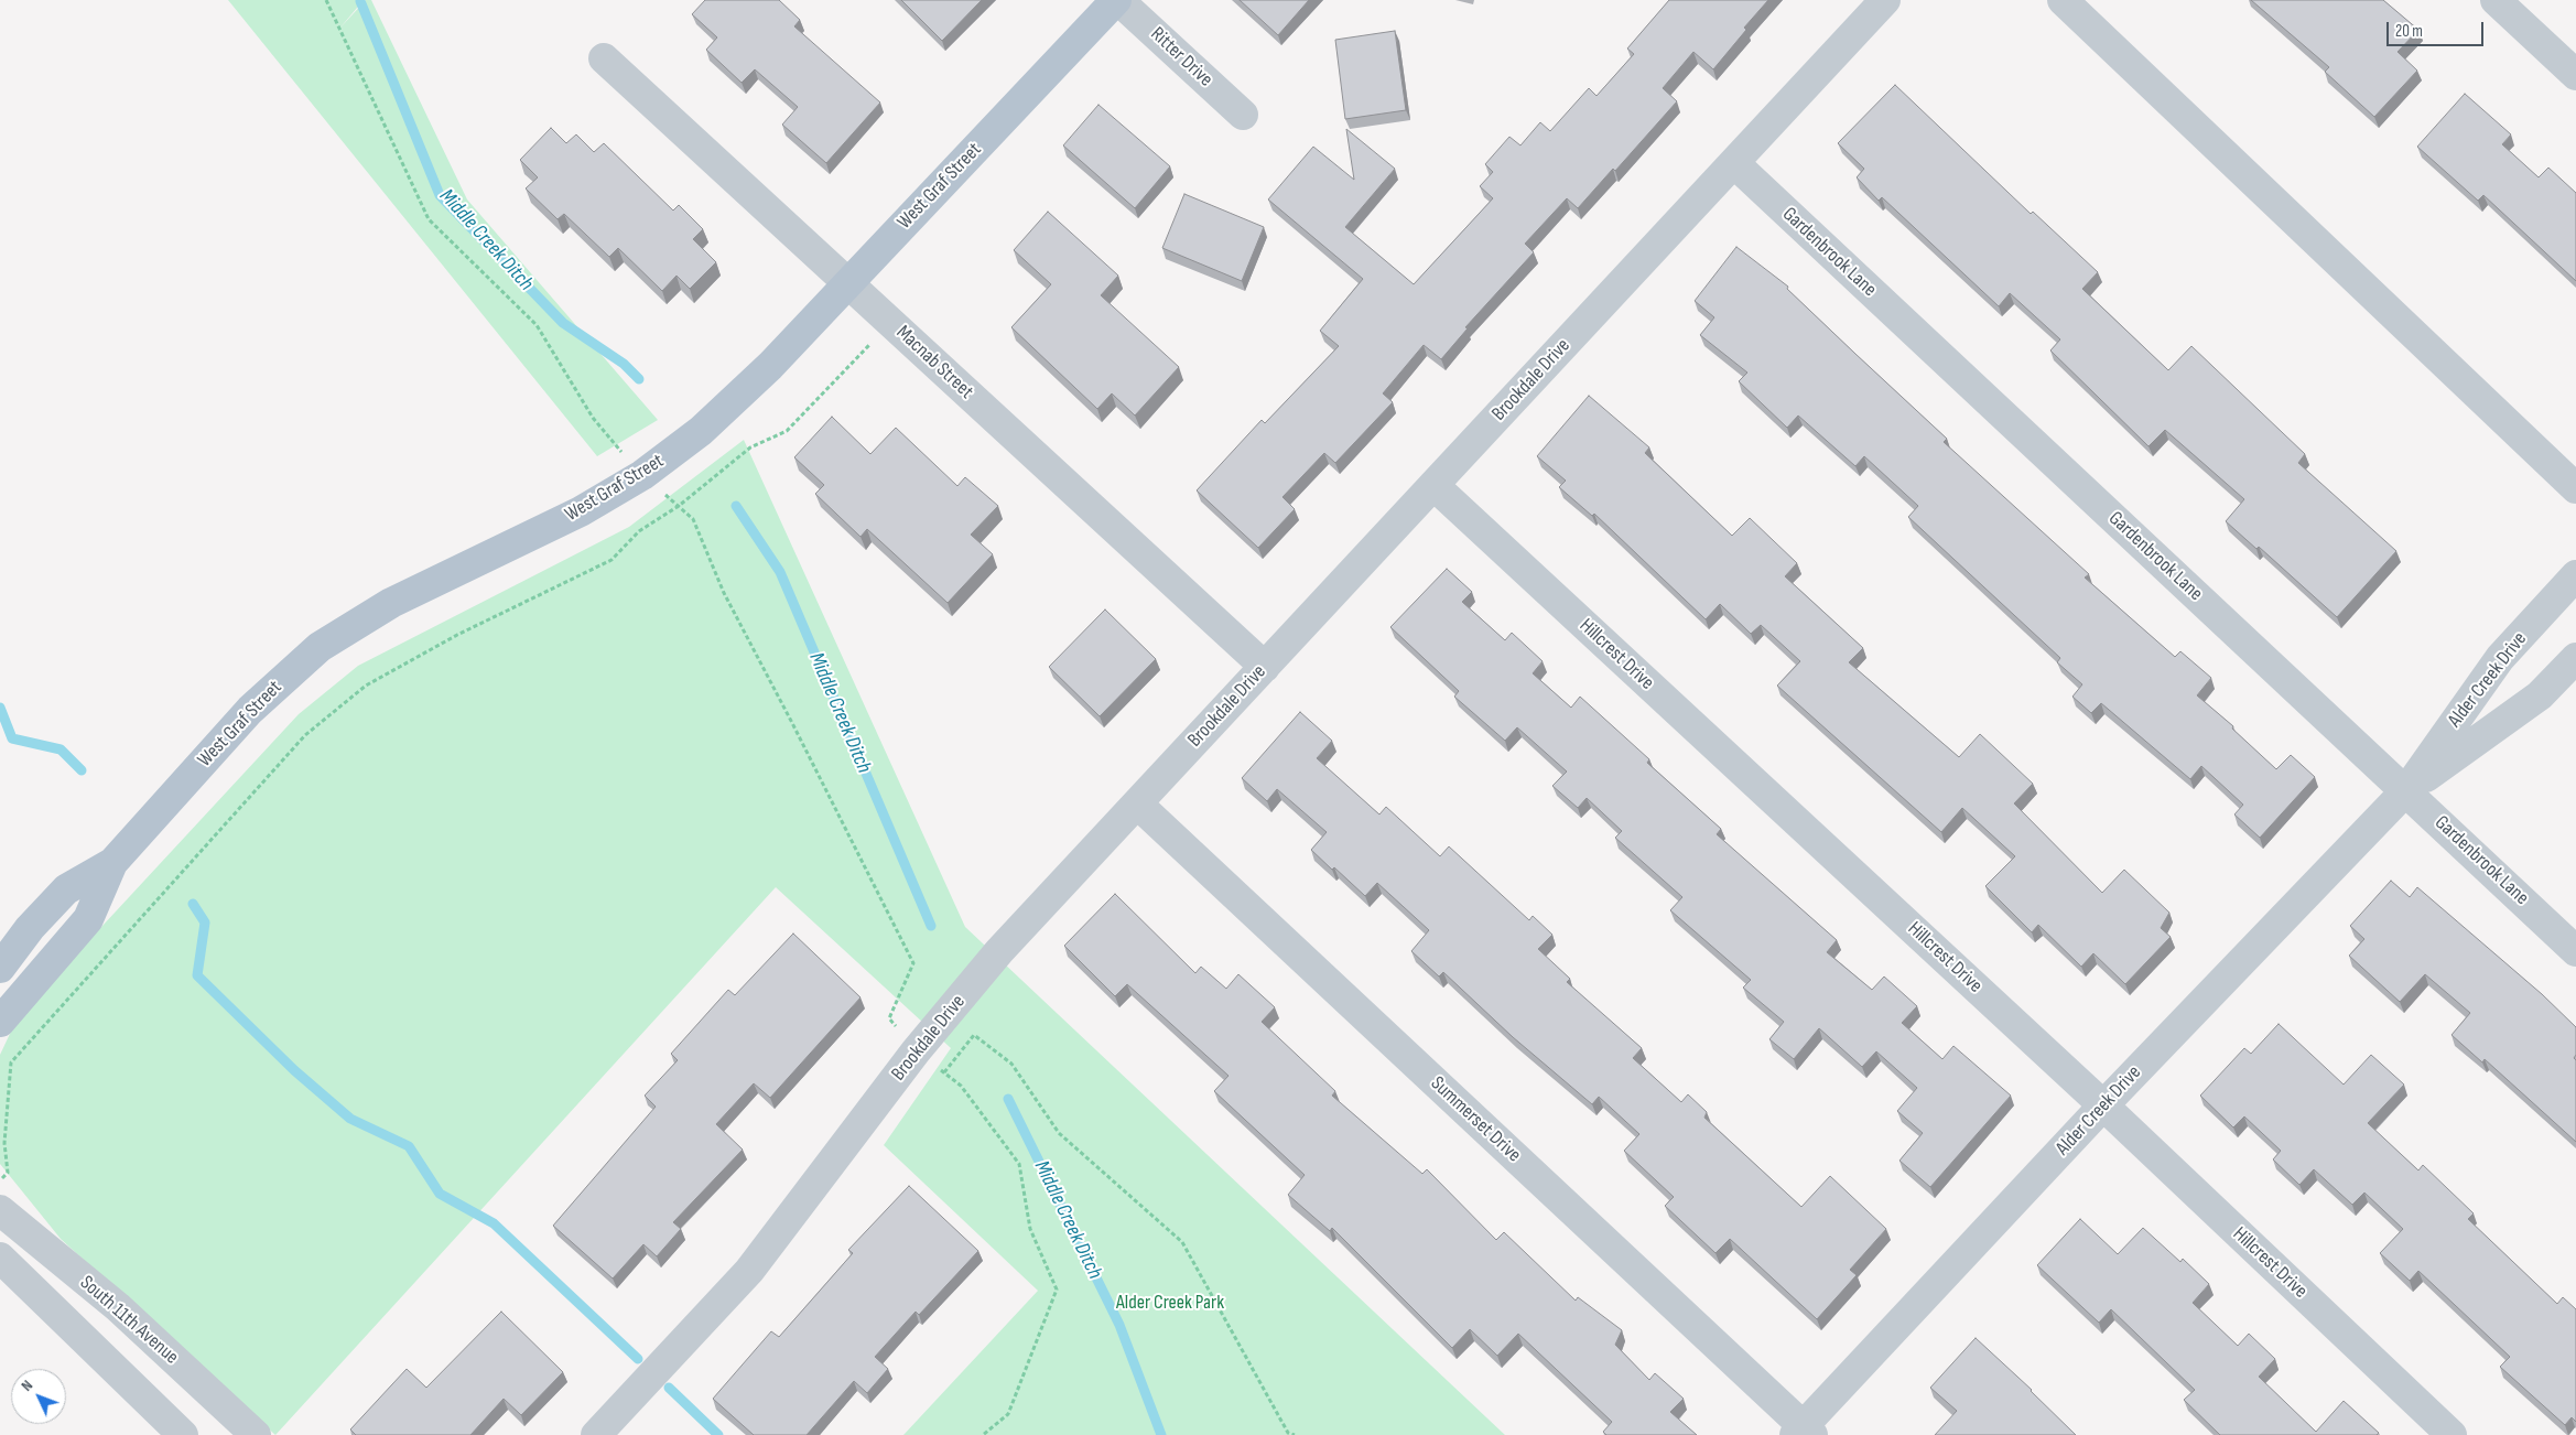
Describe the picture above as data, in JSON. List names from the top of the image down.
{
  "streets": {
    "main road": ["West Graf Street"],
    "street": [
      "Ritter Drive",
      "Gardenbrook Lane",
      "Macnab Street",
      "Brookdale Drive",
      "Hillcrest Drive",
      "Alder Creek Drive",
      "Summerset Drive",
      "South 11th Avenue"
    ]
  },
  "crossings": [
    ["Ritter Drive", "West Graf Street"],
    ["West Graf Street", "Macnab Street"],
    ["Gardenbrook Lane", "Brookdale Drive"],
    ["Gardenbrook Lane", "Alder Creek Drive"],
    ["Macnab Street", "Brookdale Drive"],
    ["Brookdale Drive", "Hillcrest Drive"],
    ["Brookdale Drive", "Summerset Drive"],
    ["Hillcrest Drive", "Alder Creek Drive"],
    ["Alder Creek Drive", "Summerset Drive"]
  ],
  "water": ["Middle Creek Ditch"],
  "parks": ["Alder Creek Park"],
  "scale_bar": "20 m",
  "north": "top left"
}
